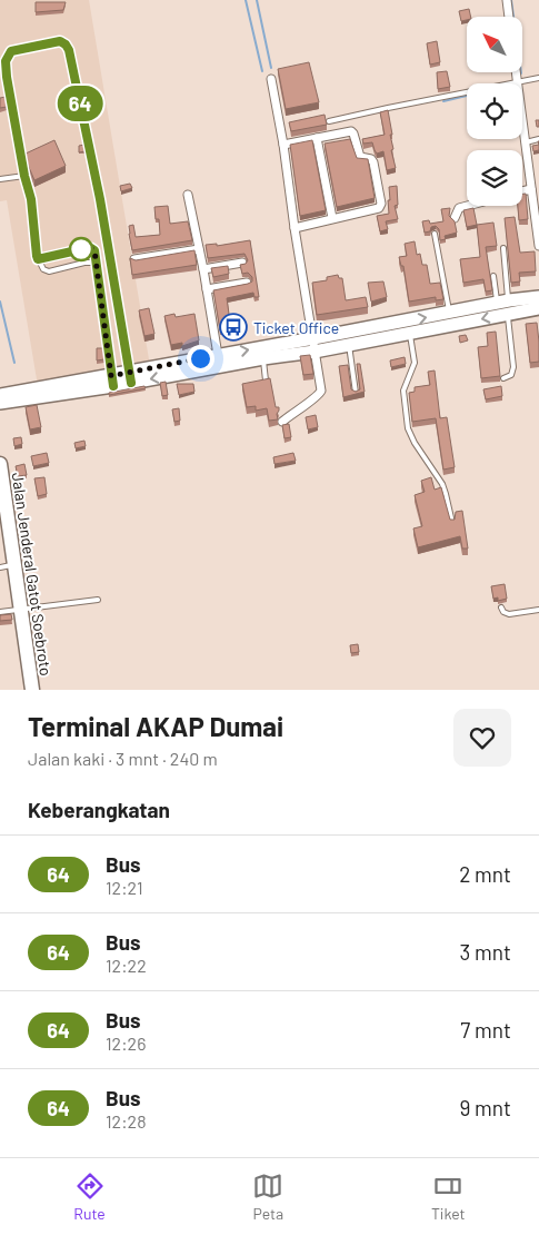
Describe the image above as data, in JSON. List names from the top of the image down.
{
  "streets": {
    "highway": ["Jalan Jenderal Gatot Soebroto"]
  },
  "places": {
    "bus stop": ["Ticket Office"]
  },
  "lines": ["bus line 64"],
  "north": "top left",
  "page": {
    "on_map": "64",
    "heading": [
      ["Terminal AKAP Dumai", "Jalan kaki · 3 mnt · 240 m"],
      "Keberangkatan"
    ],
    "list": [
      {
        "mark": "64",
        "name": "Bus",
        "note": "12:21",
        "value": "2 mnt"
      },
      {
        "mark": "64",
        "name": "Bus",
        "note": "12:22",
        "value": "3 mnt"
      },
      {
        "mark": "64",
        "name": "Bus",
        "note": "12:26",
        "value": "7 mnt"
      },
      {
        "mark": "64",
        "name": "Bus",
        "note": "12:28",
        "value": "9 mnt"
      }
    ],
    "tabs": ["Rute", "Peta", "Tiket"]
  }
}
